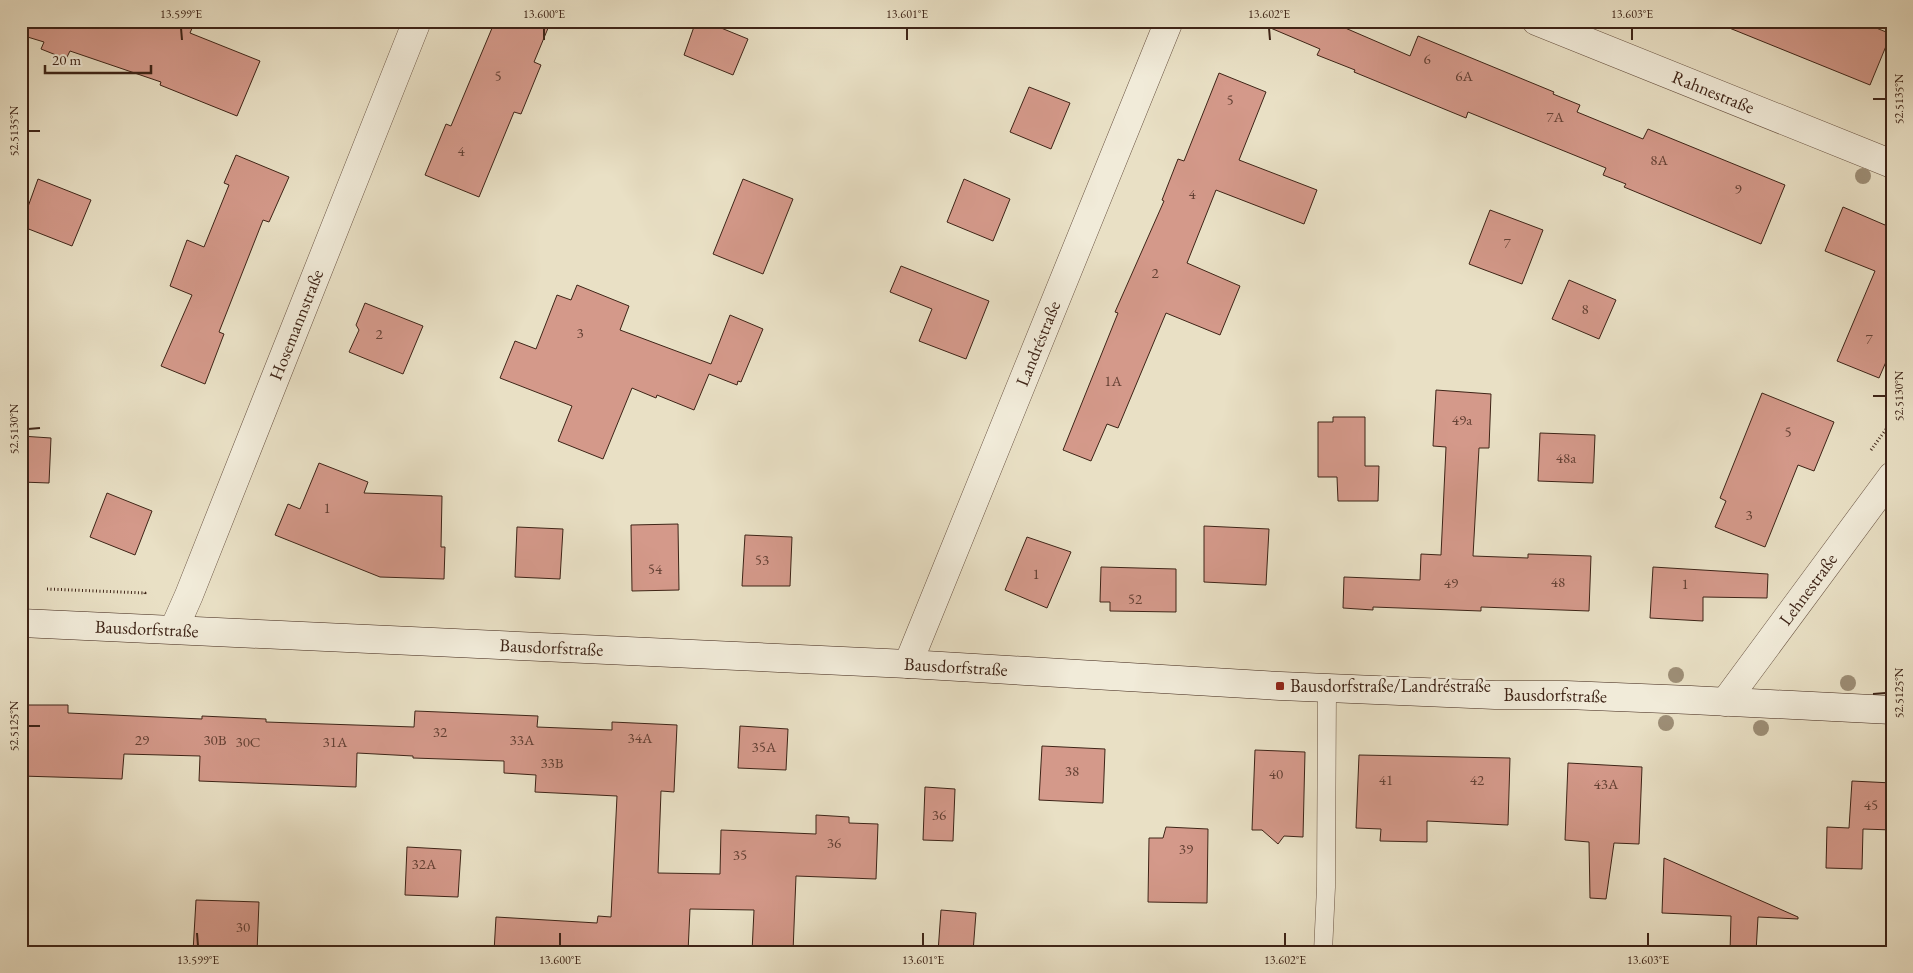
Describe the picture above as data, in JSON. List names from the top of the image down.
{
  "streets": {
    "street": [
      "Rahnestraße",
      "Hosemannstraße",
      "Landréstraße",
      "Lehnestraße",
      "Bausdorfstraße"
    ]
  },
  "crossings": [
    ["Hosemannstraße", "Bausdorfstraße"],
    ["Landréstraße", "Bausdorfstraße"],
    ["Lehnestraße", "Bausdorfstraße"]
  ],
  "places": {
    "transit": ["Bausdorfstraße/Landréstraße"]
  },
  "house_numbers": [
    "6",
    "5",
    "6A",
    "5",
    "7A",
    "4",
    "8A",
    "9",
    "4",
    "7",
    "2",
    "8",
    "3",
    "2",
    "7",
    "1A",
    "49a",
    "5",
    "48a",
    "1",
    "3",
    "53",
    "54",
    "1",
    "48",
    "49",
    "1",
    "52",
    "32",
    "34A",
    "29",
    "30B",
    "33A",
    "30C",
    "31A",
    "35A",
    "33B",
    "38",
    "40",
    "41",
    "42",
    "43A",
    "45",
    "36",
    "36",
    "39",
    "35",
    "32A",
    "30"
  ],
  "scale_bar": "20 m",
  "coordinates": [
    "13.599°E",
    "13.600°E",
    "13.601°E",
    "13.602°E",
    "13.603°E",
    "52.5135°N",
    "52.5130°N",
    "52.5125°N"
  ]
}
